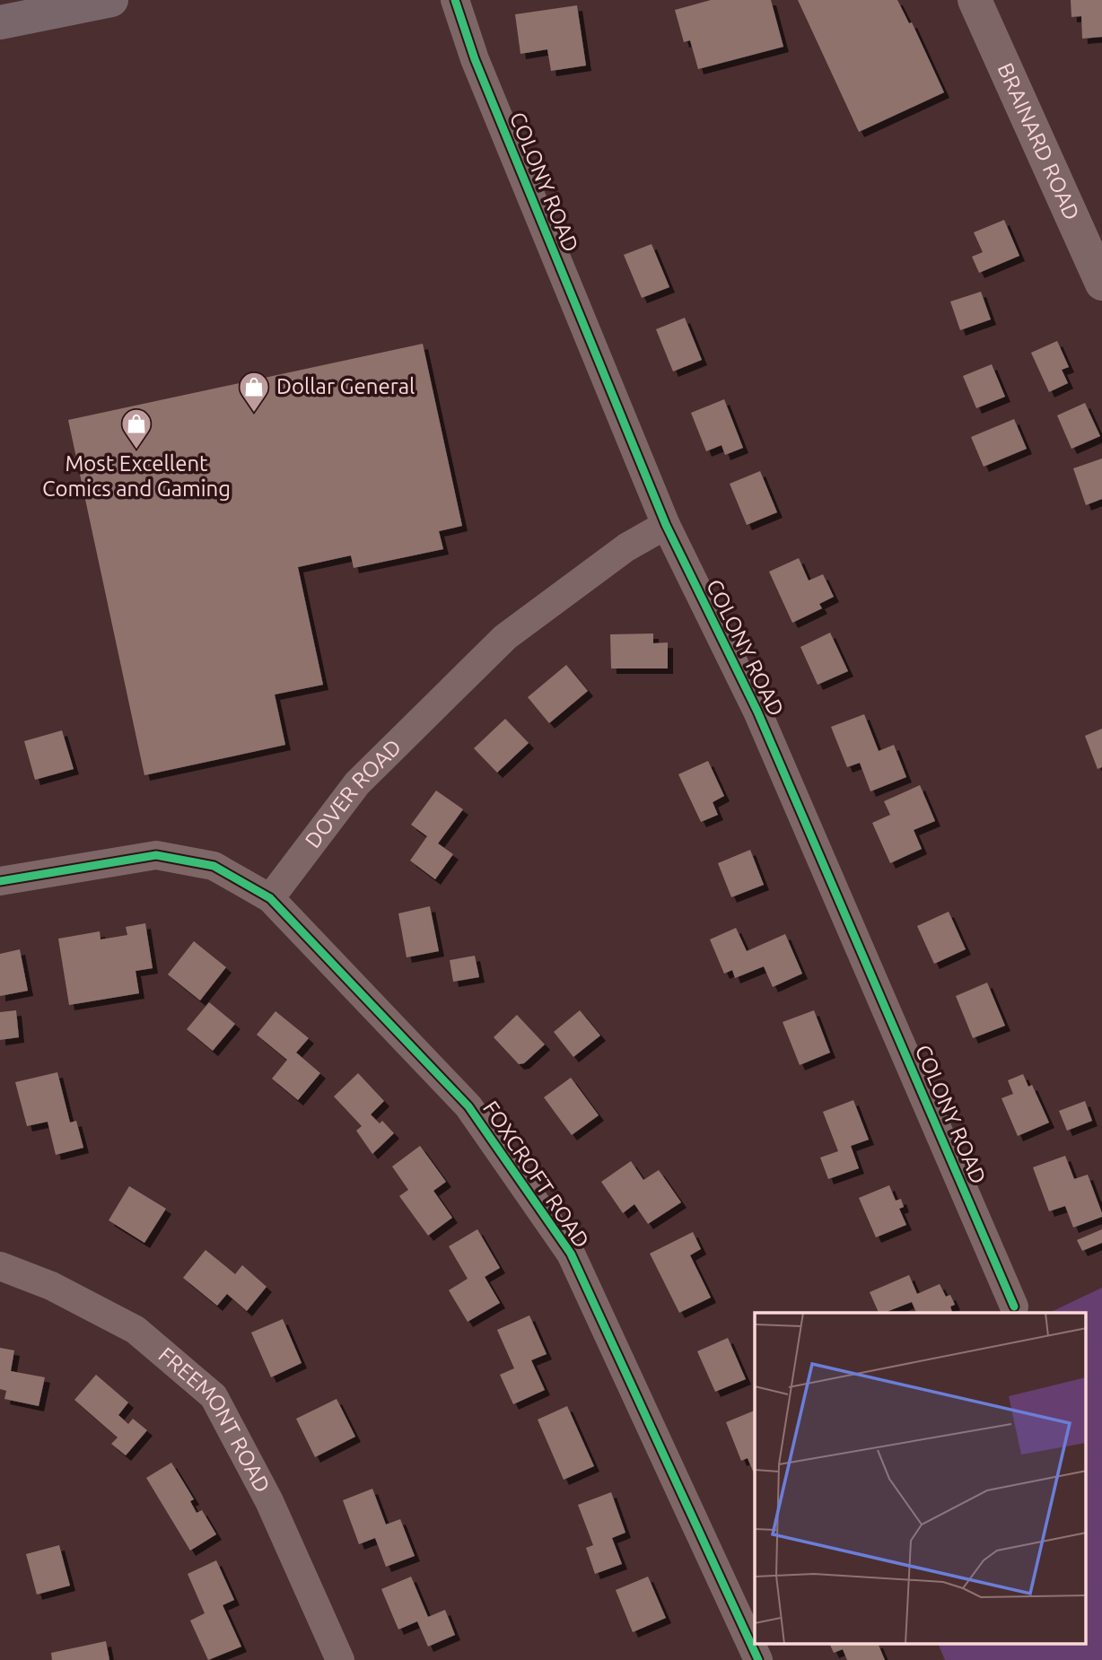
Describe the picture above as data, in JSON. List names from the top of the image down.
{
  "streets": {
    "main road": ["BRAINARD ROAD"],
    "street": [
      "COLONY ROAD",
      "DOVER ROAD",
      "FOXCROFT ROAD",
      "FREEMONT ROAD"
    ]
  },
  "crossings": [
    ["COLONY ROAD", "DOVER ROAD"],
    ["DOVER ROAD", "FOXCROFT ROAD"]
  ],
  "places": {
    "shop": ["Dollar General", "Most Excellent Comics and Gaming"]
  }
}
